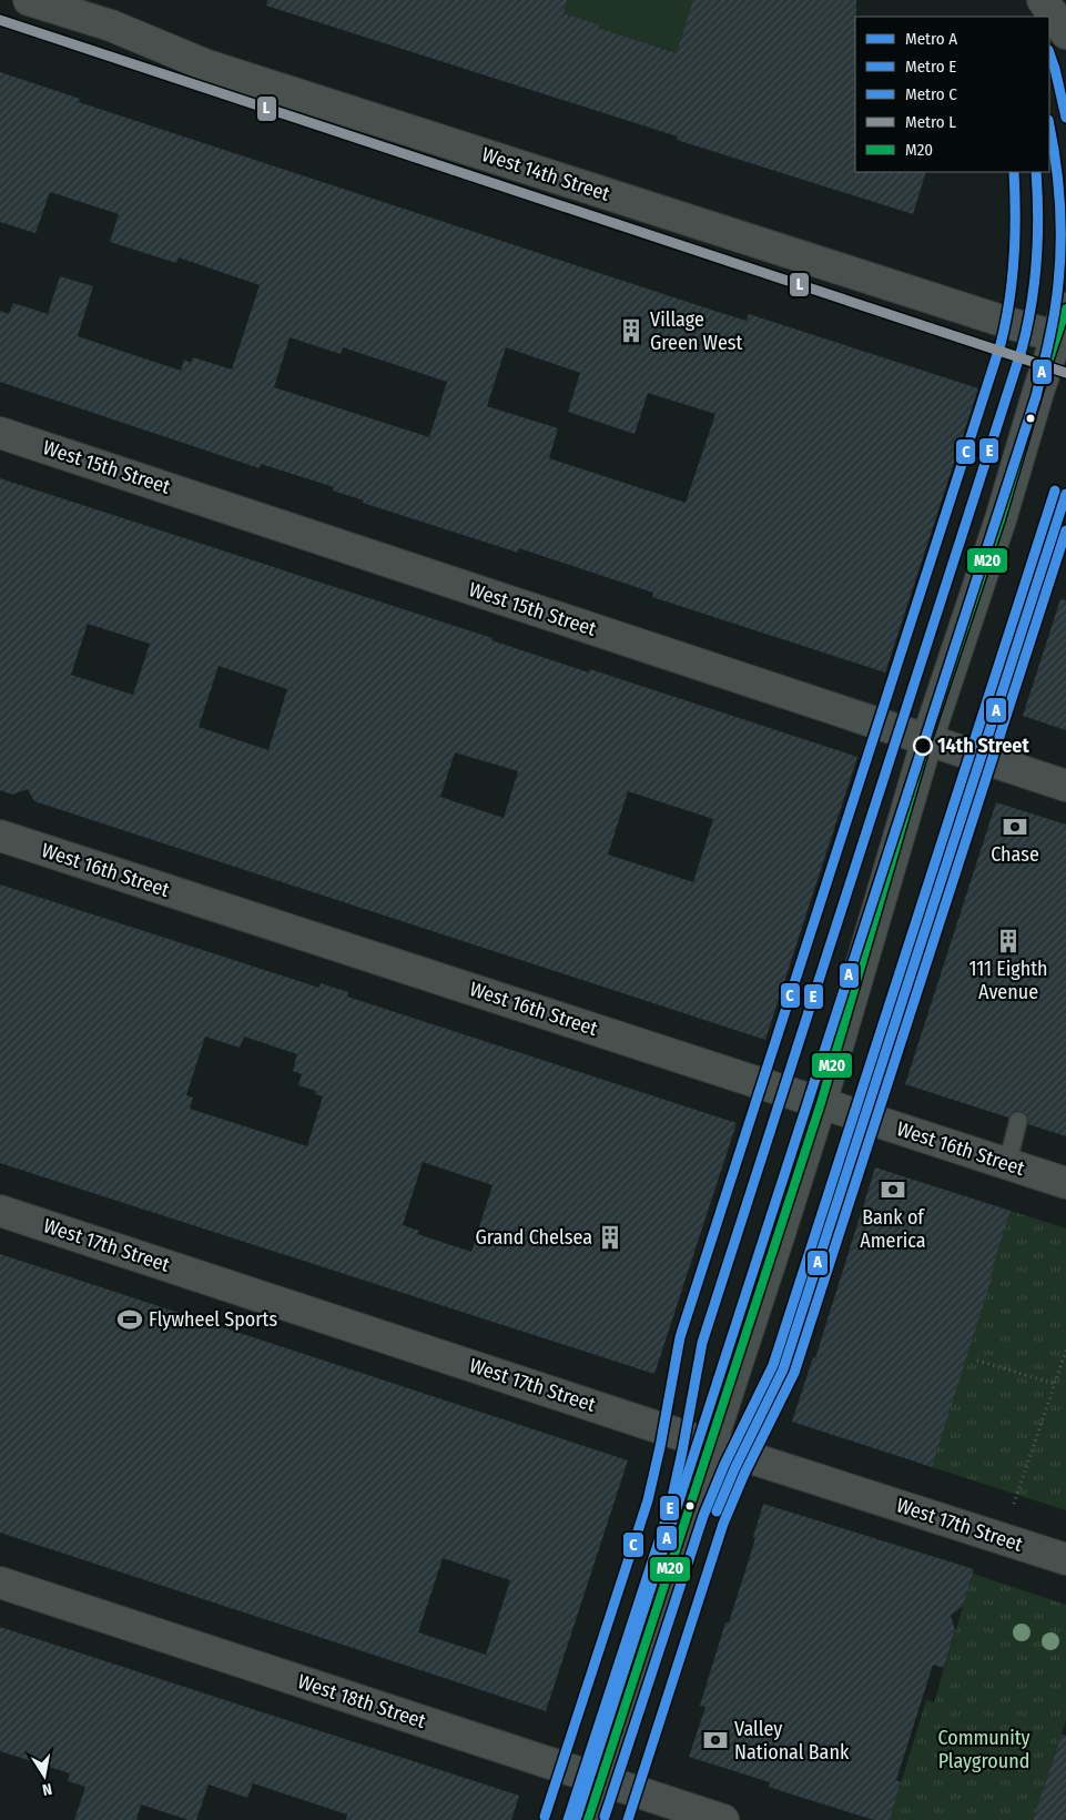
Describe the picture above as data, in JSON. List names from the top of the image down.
{
  "streets": {
    "street": [
      "West 14th Street",
      "West 15th Street",
      "West 16th Street",
      "West 17th Street",
      "West 18th Street"
    ]
  },
  "parks": ["Community Playground"],
  "places": {
    "building": ["Village Green West", "111 Eighth Avenue", "Grand Chelsea"],
    "other": ["14th Street"],
    "bank": ["Chase", "Bank of America", "Valley National Bank"],
    "sports": ["Flywheel Sports"]
  },
  "lines": [
    "metro line L",
    "metro line A",
    "metro line E",
    "metro line C",
    "transit line M20"
  ],
  "legend": [
    "Metro A",
    "Metro E",
    "Metro C",
    "Metro L",
    "M20"
  ],
  "north": "bottom"
}
